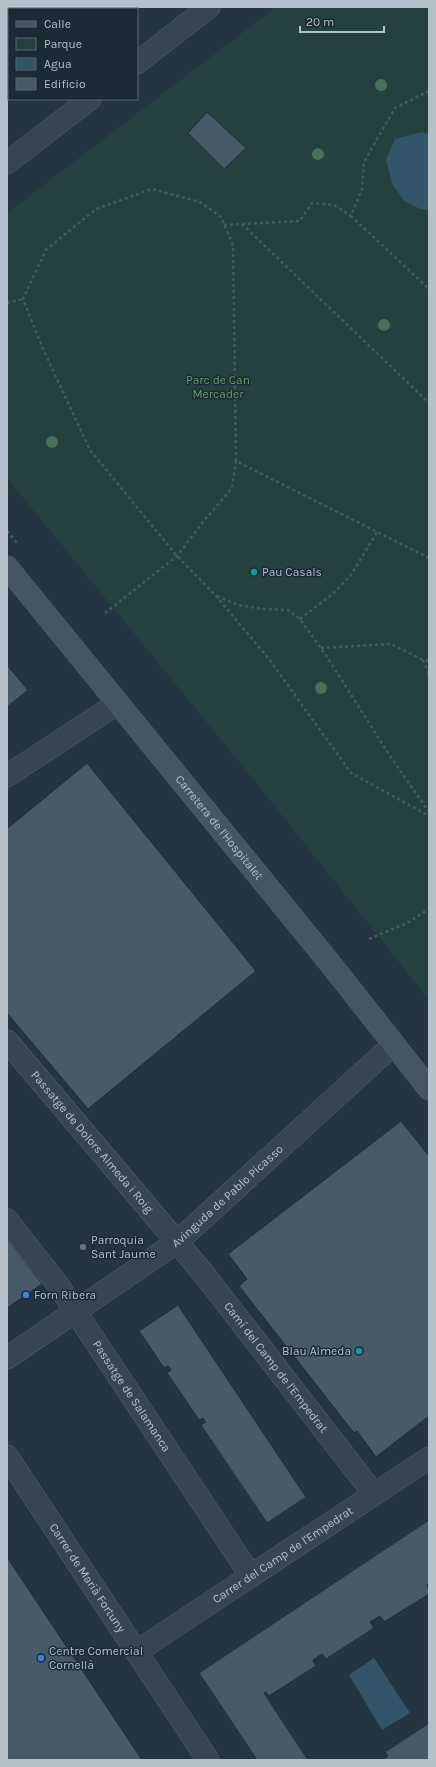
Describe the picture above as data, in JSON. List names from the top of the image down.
{
  "streets": {
    "main road": ["Carretera de l'Hospitalet"],
    "street": [
      "Passatge de Dolors Almeda i Roig",
      "Avinguda de Pablo Picasso",
      "Camí del Camp de l'Empedrat",
      "Passatge de Salamanca",
      "Carrer del Camp de l'Empedrat",
      "Carrer de Marià Fortuny"
    ]
  },
  "crossings": [
    ["Carretera de l'Hospitalet", "Avinguda de Pablo Picasso"],
    ["Passatge de Dolors Almeda i Roig", "Avinguda de Pablo Picasso"],
    ["Passatge de Dolors Almeda i Roig", "Camí del Camp de l'Empedrat"],
    ["Avinguda de Pablo Picasso", "Camí del Camp de l'Empedrat"],
    ["Avinguda de Pablo Picasso", "Passatge de Salamanca"],
    ["Camí del Camp de l'Empedrat", "Carrer del Camp de l'Empedrat"],
    ["Passatge de Salamanca", "Carrer del Camp de l'Empedrat"],
    ["Carrer del Camp de l'Empedrat", "Carrer de Marià Fortuny"]
  ],
  "parks": ["Parc de Can Mercader"],
  "places": [
    "Pau Casals",
    "Parroquia Sant Jaume",
    "Forn Ribera",
    "Blau Almeda",
    "Centre Comercial Cornellà"
  ],
  "legend": [
    "Calle",
    "Parque",
    "Agua",
    "Edificio"
  ],
  "scale_bar": "20 m"
}
